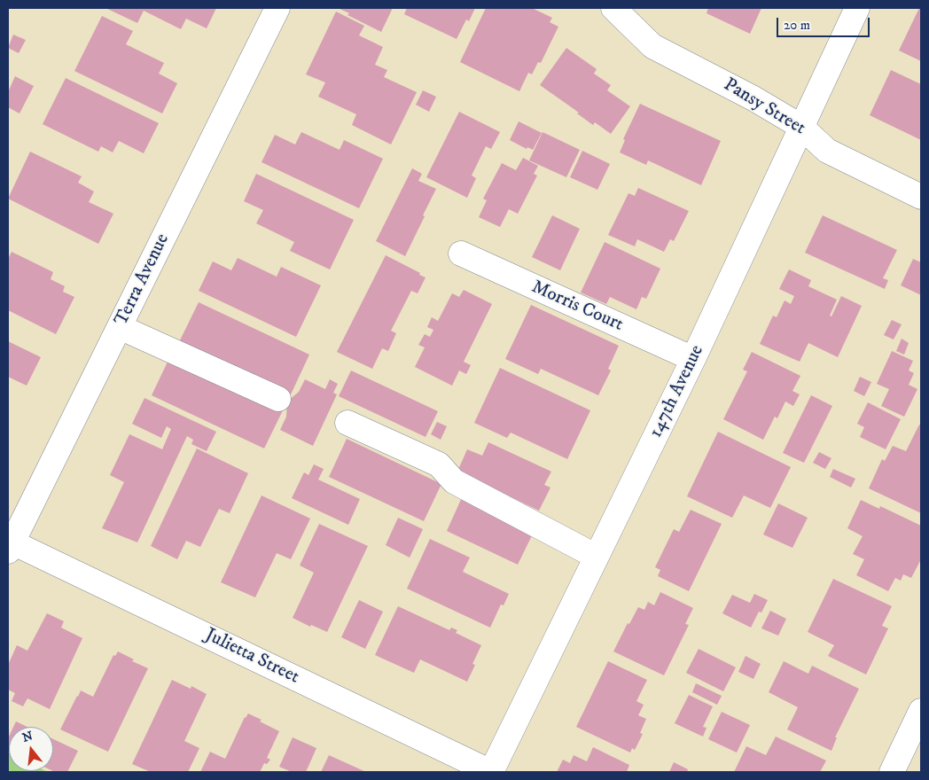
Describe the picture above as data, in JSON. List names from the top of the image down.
{
  "streets": {
    "street": [
      "Pansy Street",
      "Terra Avenue",
      "Morris Court",
      "147th Avenue",
      "Julietta Street"
    ]
  },
  "crossings": [
    ["Pansy Street", "147th Avenue"],
    ["Terra Avenue", "Julietta Street"],
    ["Morris Court", "147th Avenue"],
    ["147th Avenue", "Julietta Street"]
  ],
  "scale_bar": "20 m",
  "north": "top"
}
